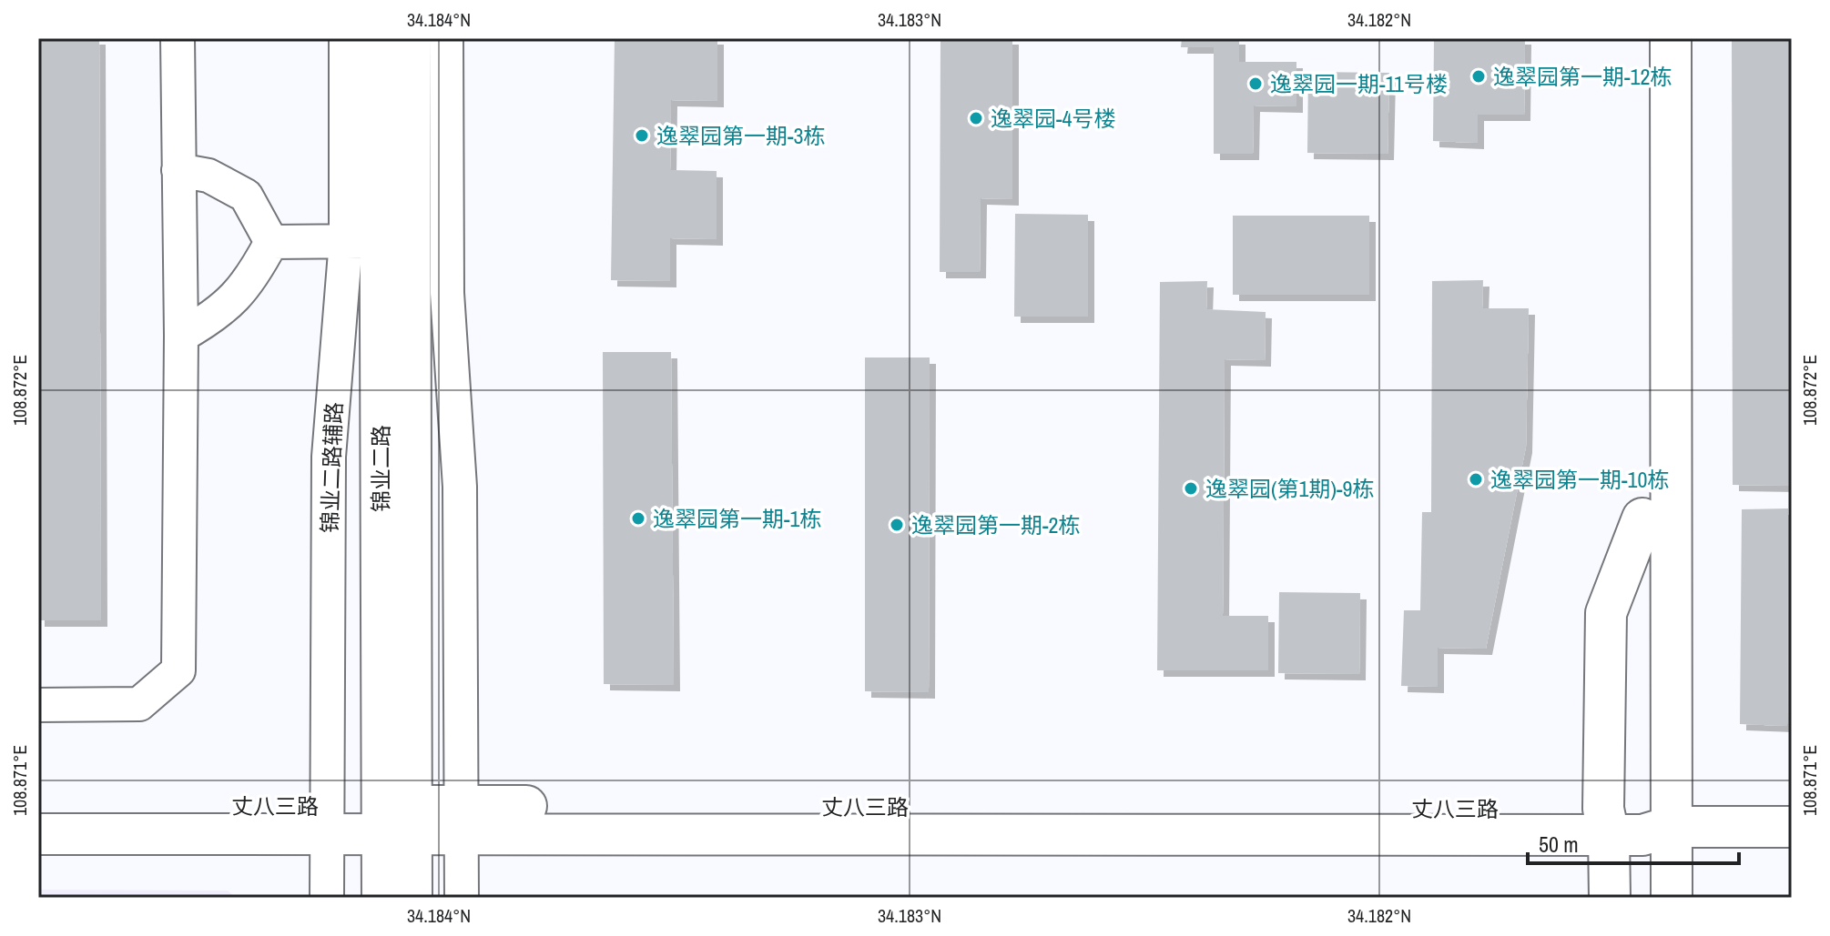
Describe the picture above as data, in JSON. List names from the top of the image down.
{
  "streets": {
    "street": ["锦业二路辅路", "锦业二路", "丈八三路"]
  },
  "crossings": [
    ["锦业二路辅路", "锦业二路"],
    ["锦业二路辅路", "丈八三路"],
    ["锦业二路", "丈八三路"]
  ],
  "places": [
    "逸翠园第一期-12栋",
    "逸翠园一期-11号楼",
    "逸翠园-4号楼",
    "逸翠园第一期-3栋",
    "逸翠园第一期-10栋",
    "逸翠园(第1期)-9栋",
    "逸翠园第一期-1栋",
    "逸翠园第一期-2栋"
  ],
  "scale_bar": "50 m",
  "coordinates": [
    "34.184°N",
    "34.183°N",
    "34.182°N",
    "108.872°E",
    "108.871°E"
  ]
}
